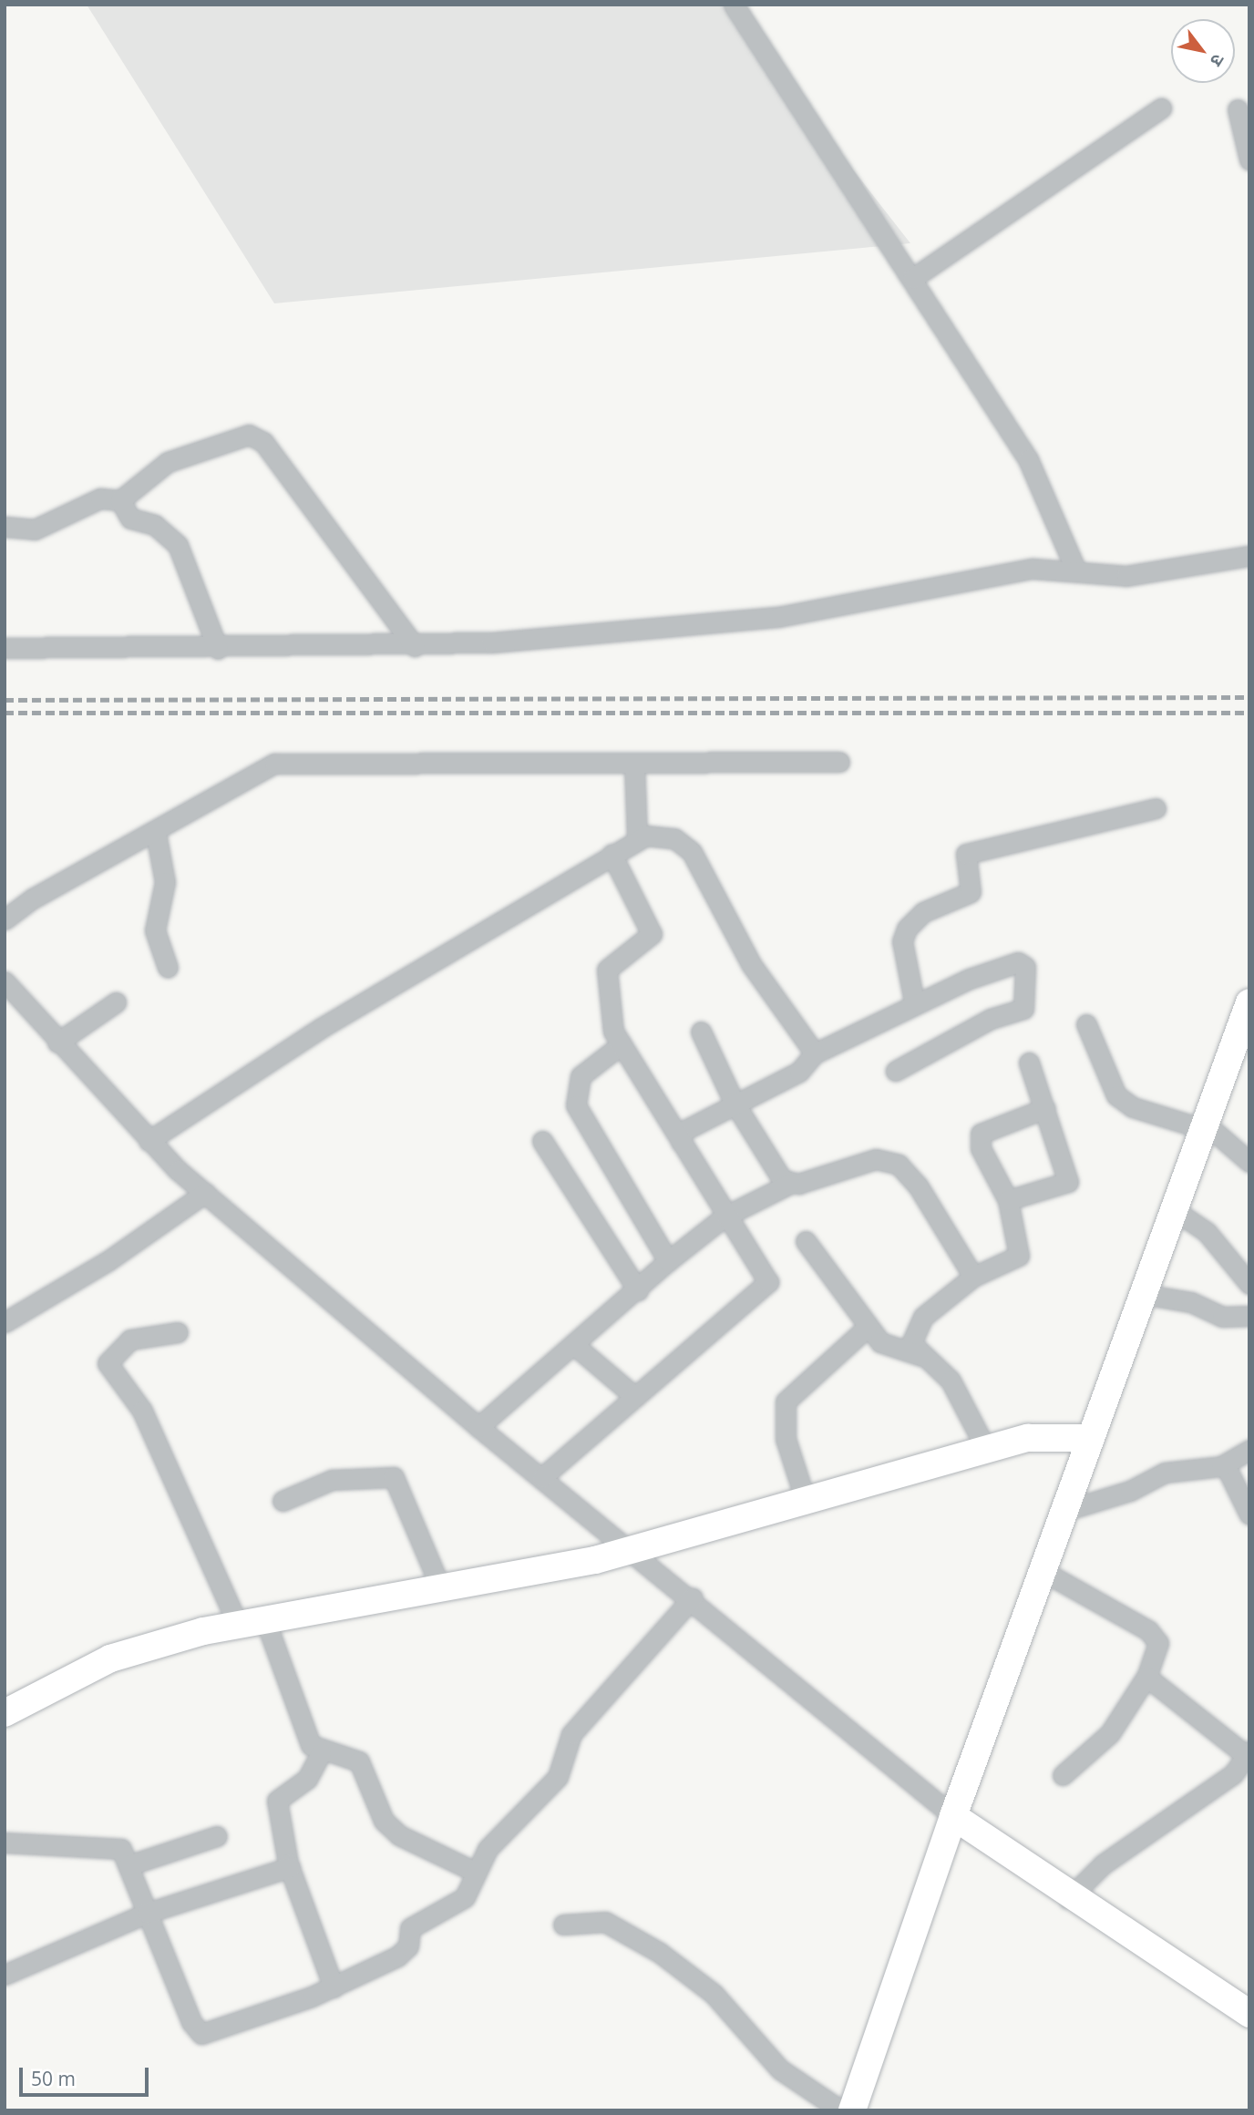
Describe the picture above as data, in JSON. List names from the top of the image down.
{
  "scale_bar": "50 m",
  "north": "bottom right"
}
